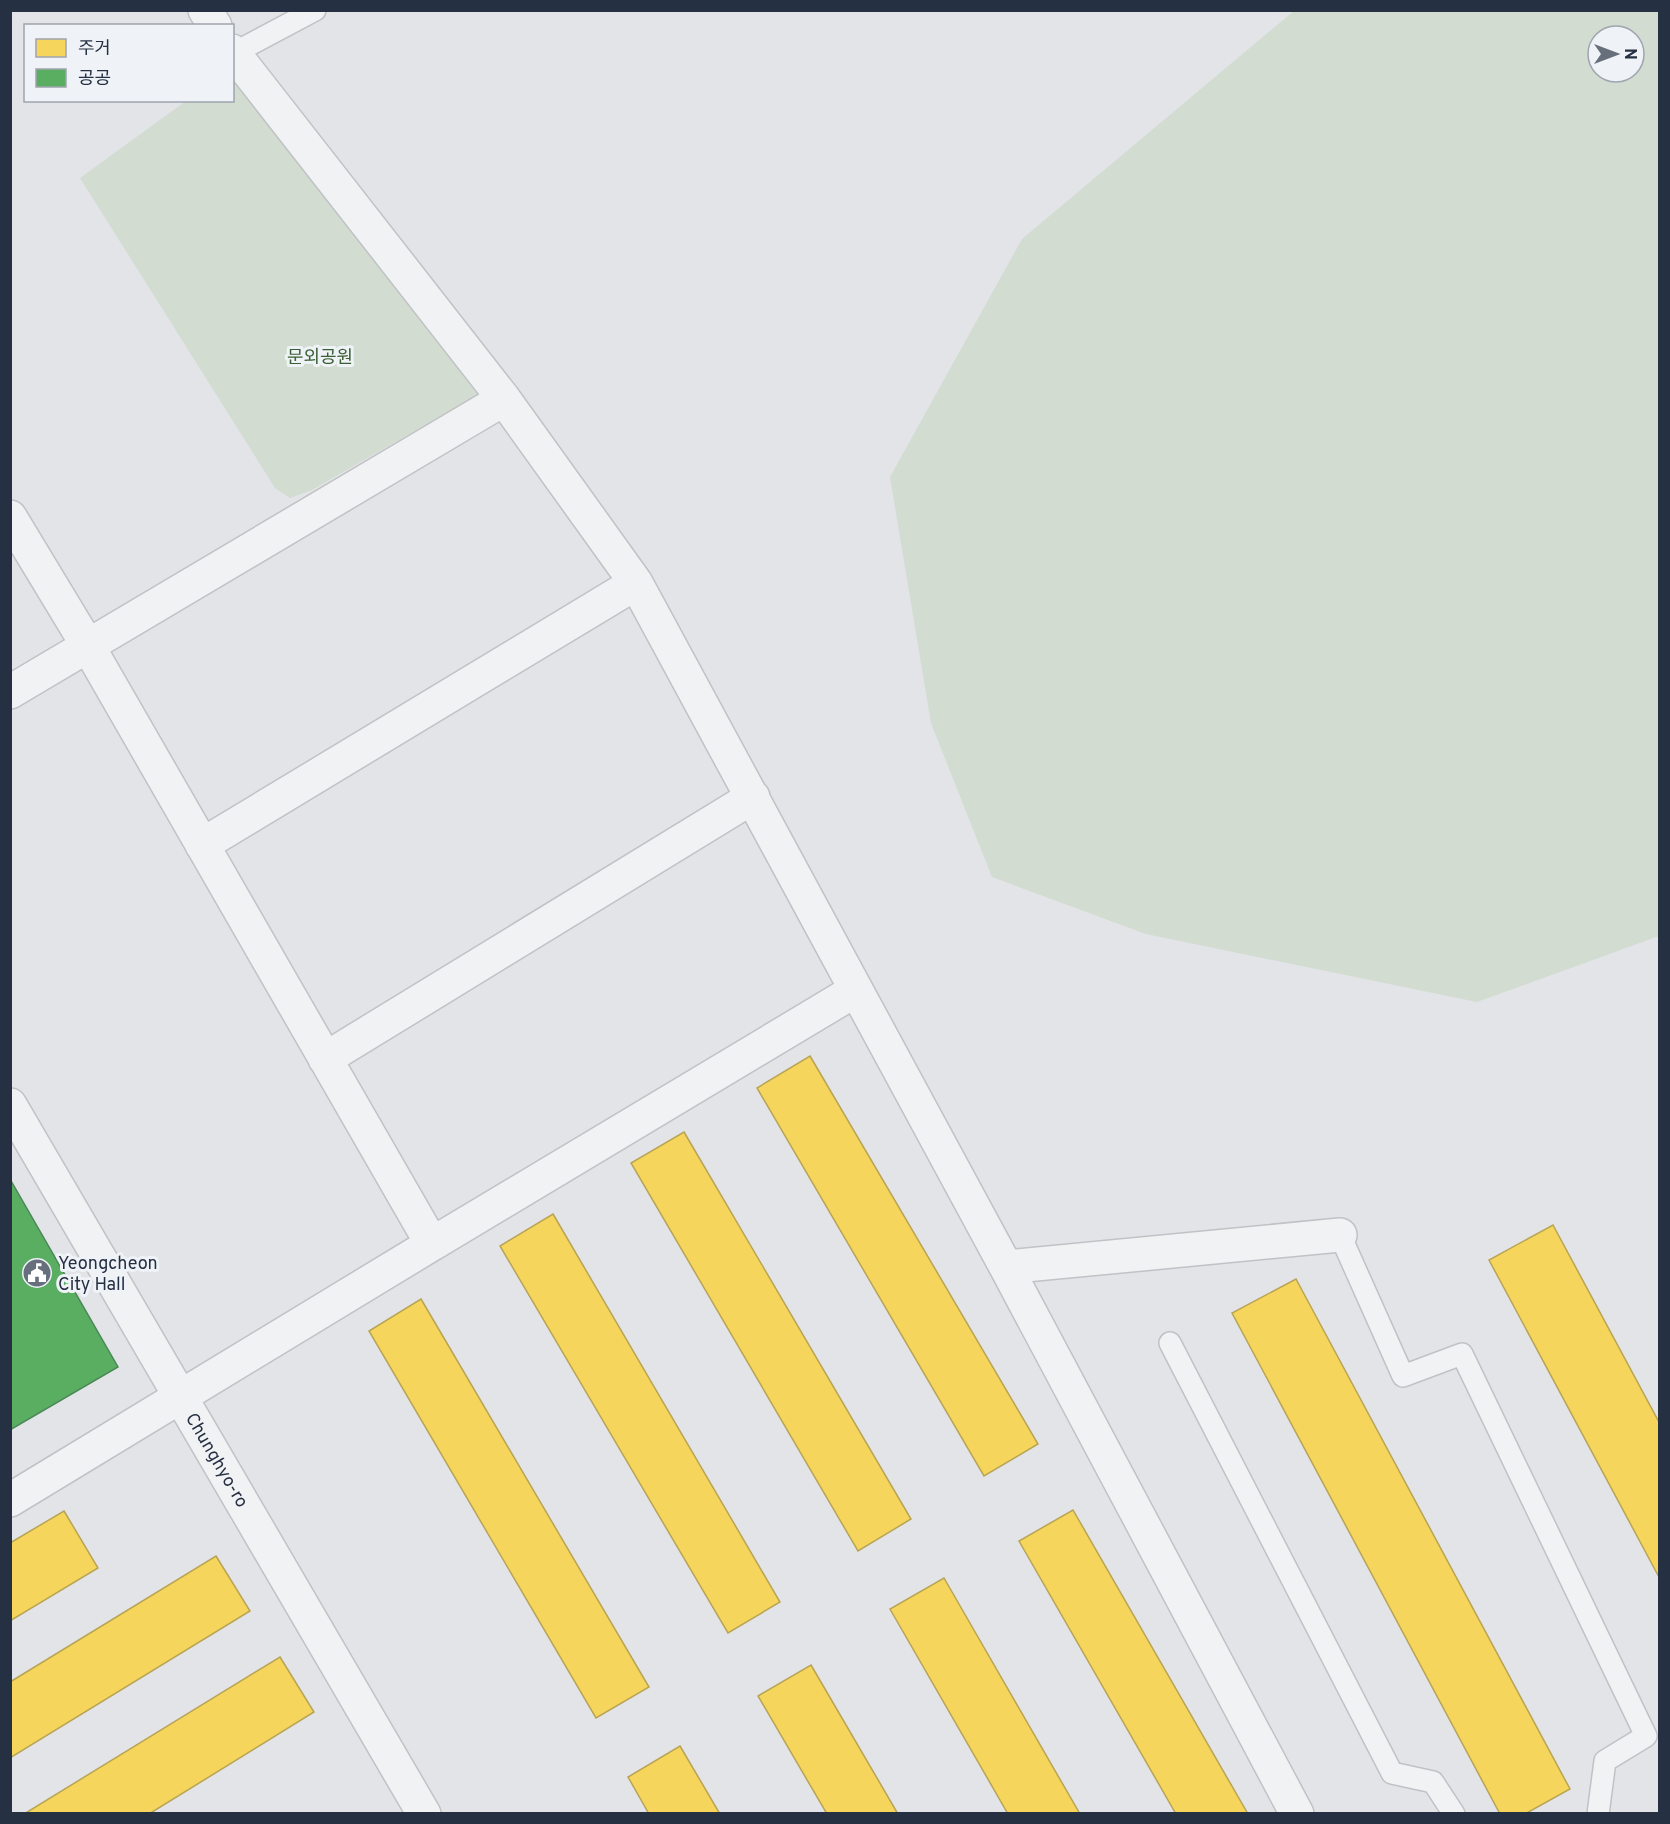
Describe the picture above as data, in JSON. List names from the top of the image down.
{
  "streets": {
    "street": ["Chunghyo-ro"]
  },
  "parks": ["문외공원"],
  "places": {
    "public building": ["Yeongcheon City Hall"]
  },
  "legend": ["주거", "공공"],
  "north": "right"
}
